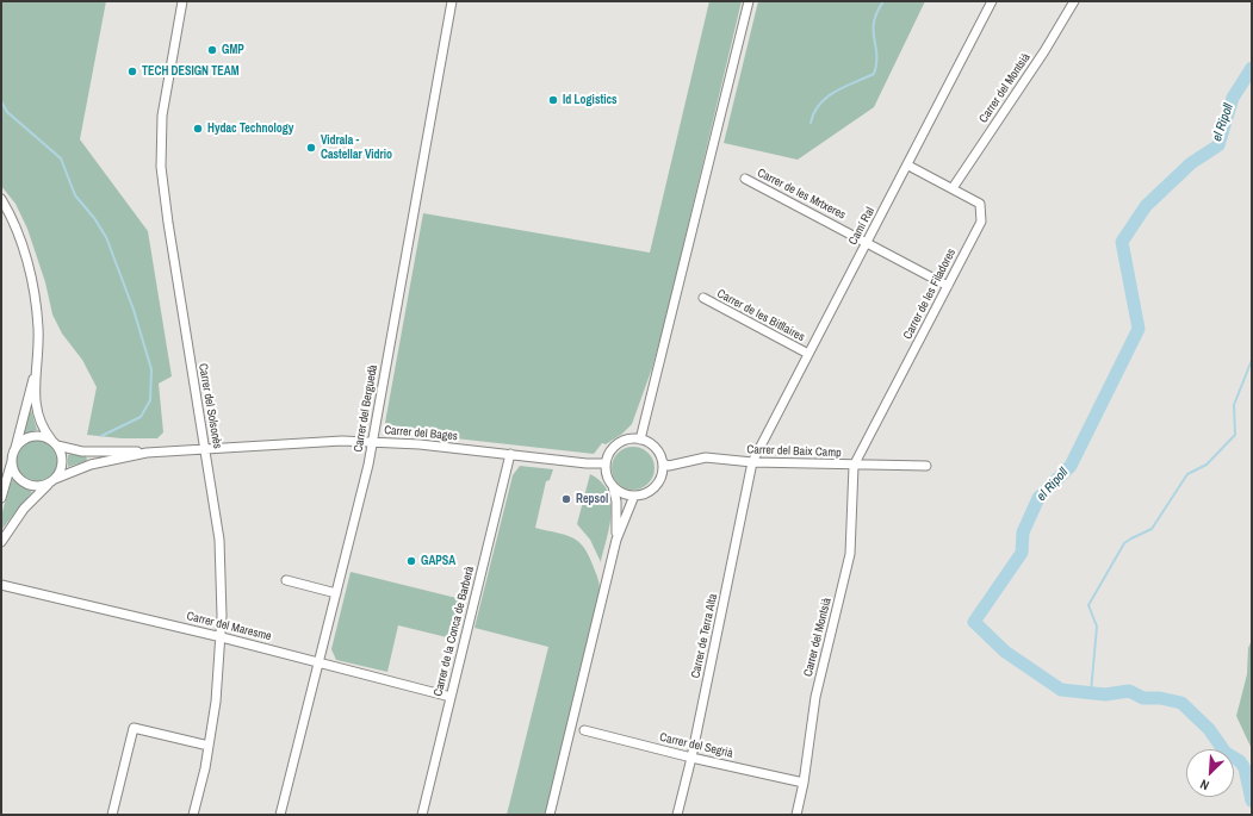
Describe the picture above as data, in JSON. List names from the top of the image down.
{
  "streets": {
    "street": [
      "Carrer del Montsià",
      "Carrer de les Mrtxeres",
      "Camí Ral",
      "Carrer de les Filadores",
      "Carrer de les Bitllaires",
      "Carrer del Solsonès",
      "Carrer del Berguedà",
      "Carrer del Bages",
      "Carrer del Baix Camp",
      "Carrer del Maresme",
      "Carrer de la Conca de Barberà",
      "Carrer de Terra Alta",
      "Carrer del Segrià"
    ]
  },
  "crossings": [
    ["Carrer del Montsià", "Carrer de les Filadores"],
    ["Carrer del Montsià", "Carrer del Baix Camp"],
    ["Carrer del Montsià", "Carrer del Segrià"],
    ["Carrer de les Mrtxeres", "Camí Ral"],
    ["Carrer de les Mrtxeres", "Carrer de les Filadores"],
    ["Camí Ral", "Carrer de les Filadores"],
    ["Camí Ral", "Carrer de les Bitllaires"],
    ["Camí Ral", "Carrer del Baix Camp"],
    ["Camí Ral", "Carrer de Terra Alta"],
    ["Carrer de les Filadores", "Carrer del Baix Camp"],
    ["Carrer del Solsonès", "Carrer del Bages"],
    ["Carrer del Solsonès", "Carrer del Maresme"],
    ["Carrer del Berguedà", "Carrer del Bages"],
    ["Carrer del Berguedà", "Carrer del Maresme"],
    ["Carrer del Bages", "Carrer del Baix Camp"],
    ["Carrer del Bages", "Carrer de la Conca de Barberà"],
    ["Carrer del Baix Camp", "Carrer de Terra Alta"],
    ["Carrer del Maresme", "Carrer de la Conca de Barberà"],
    ["Carrer de Terra Alta", "Carrer del Segrià"]
  ],
  "water": ["el Ripoll"],
  "places": [
    "GMP",
    "TECH DESIGN TEAM",
    "Id Logistics",
    "Hydac Technology",
    "Vidrala - Castellar Vidrio",
    "Repsol",
    "GAPSA"
  ],
  "north": "bottom left"
}
